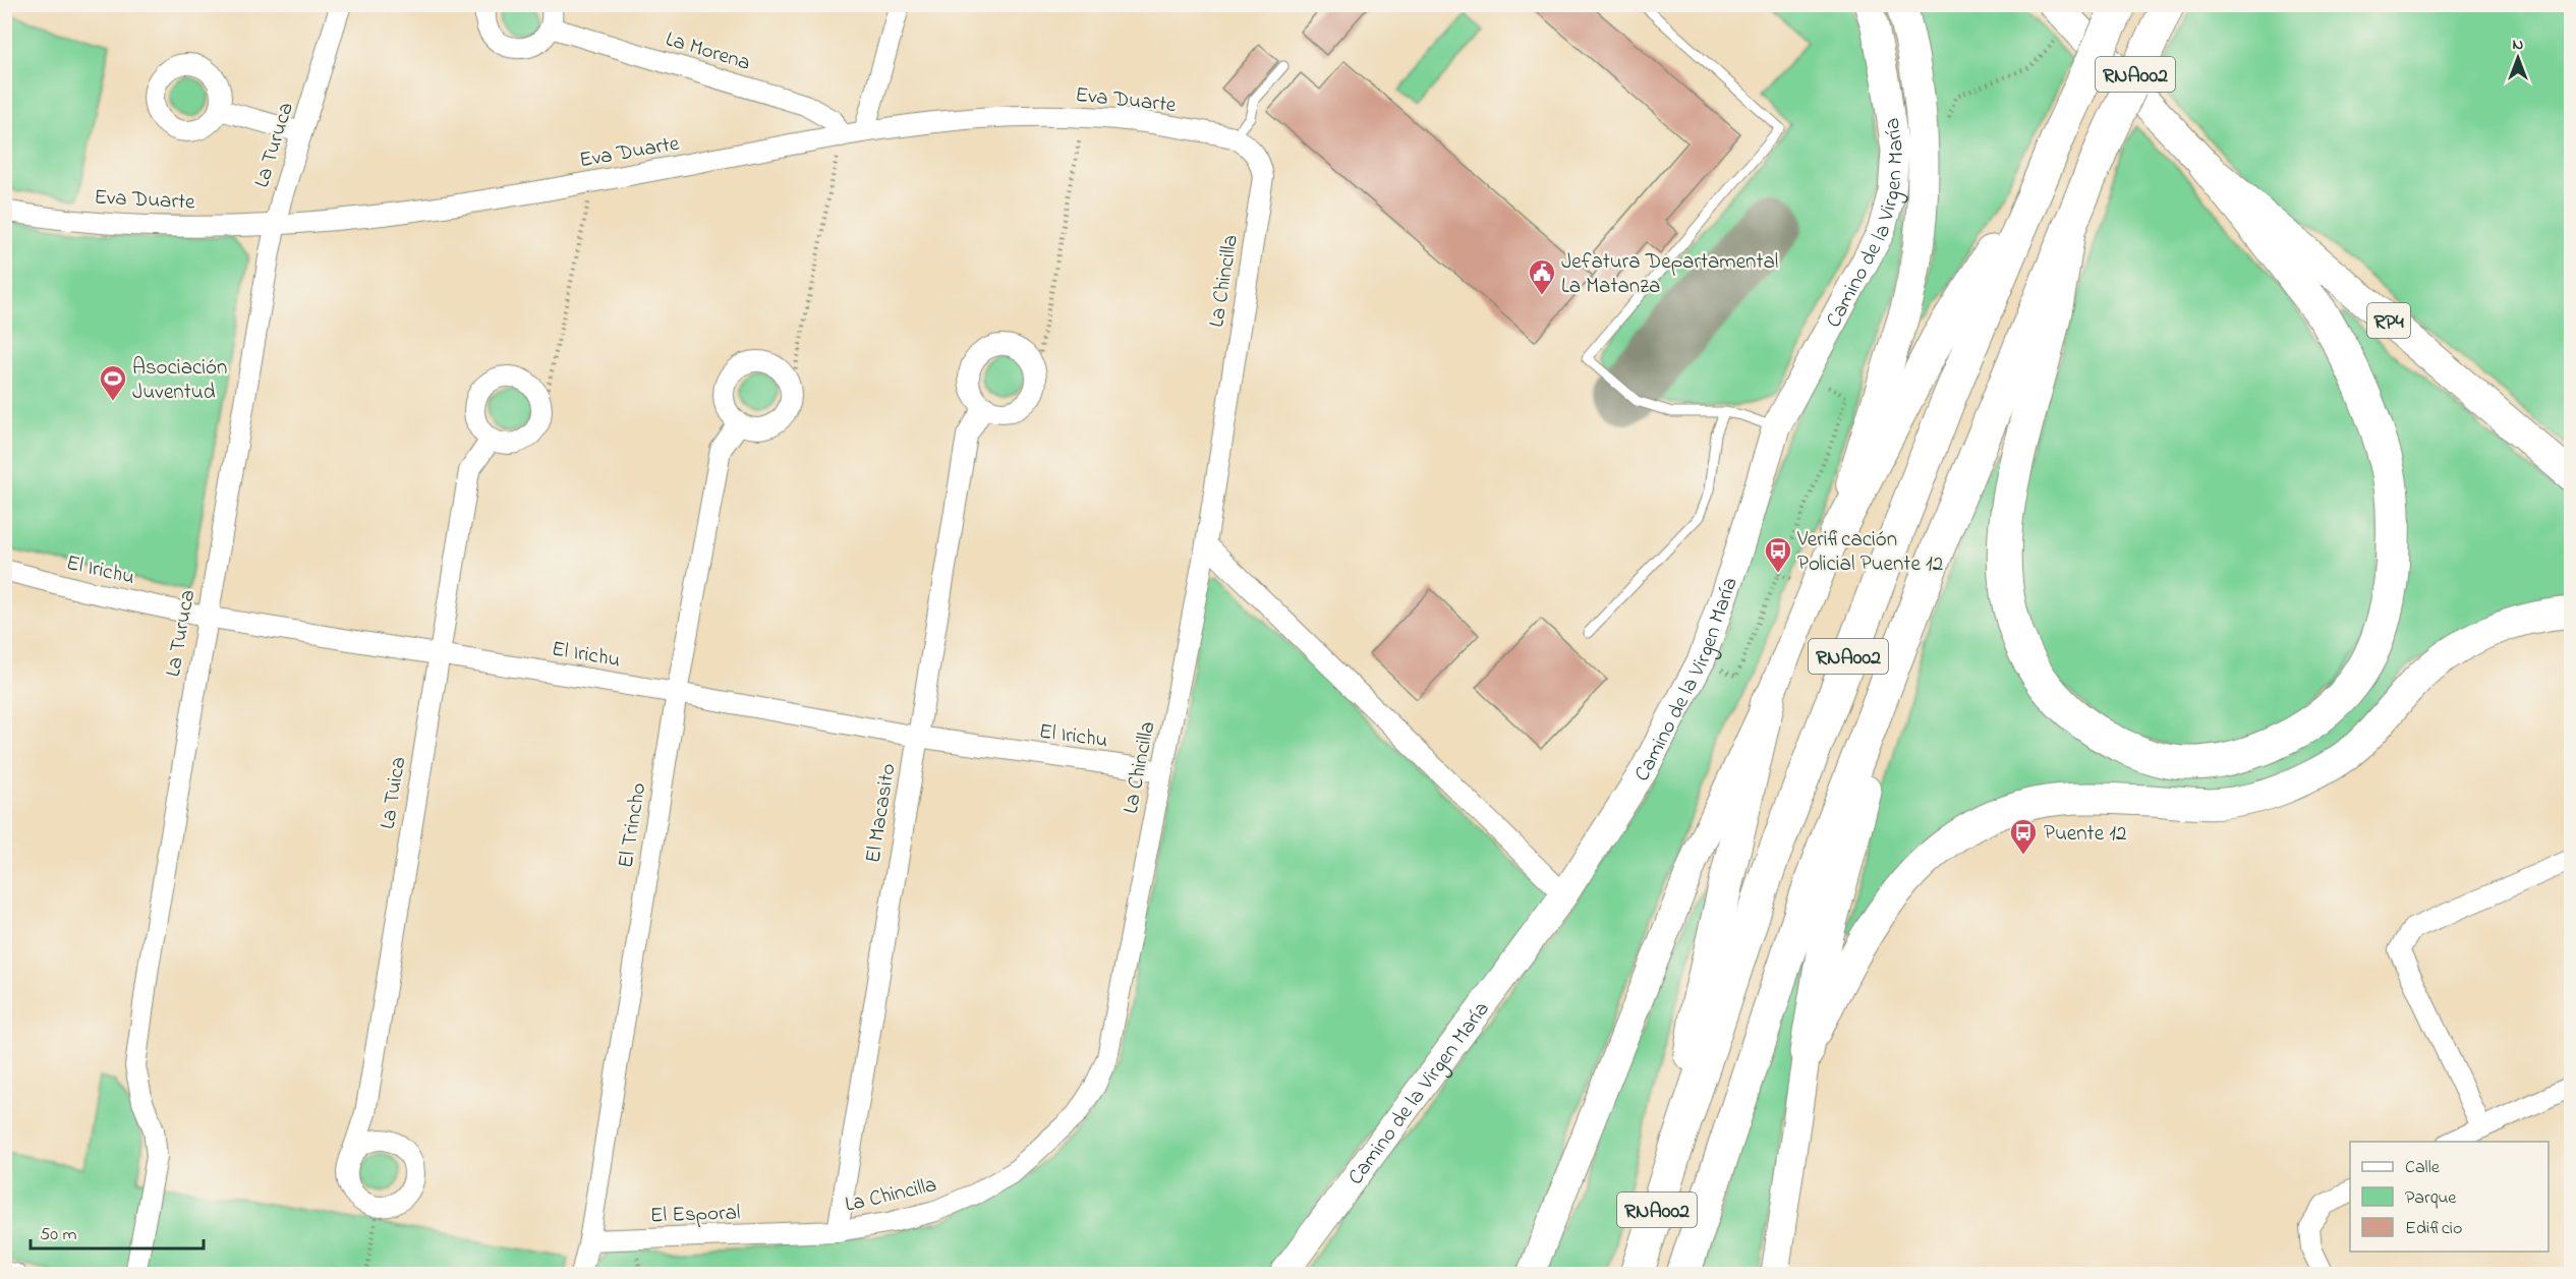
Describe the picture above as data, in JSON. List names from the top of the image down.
{
  "streets": {
    "highway": ["RNA002"],
    "main road": ["RP4"],
    "street": [
      "La Morena",
      "Eva Duarte",
      "La Turuca",
      "Camino de la Virgen María",
      "La Chincilla",
      "El Irichu",
      "La Tuica",
      "El Macasito",
      "El Trincho",
      "El Esporal"
    ]
  },
  "crossings": [
    ["La Morena", "Eva Duarte"],
    ["Eva Duarte", "La Turuca"],
    ["Eva Duarte", "La Chincilla"],
    ["La Turuca", "El Irichu"],
    ["La Chincilla", "El Irichu"],
    ["La Chincilla", "El Macasito"],
    ["La Chincilla", "El Esporal"],
    ["El Irichu", "La Tuica"],
    ["El Irichu", "El Macasito"],
    ["El Irichu", "El Trincho"],
    ["El Macasito", "El Esporal"],
    ["El Trincho", "El Esporal"]
  ],
  "places": {
    "public building": ["Jefatura Departamental La Matanza"],
    "sports": ["Asociación Juventud"],
    "bus stop": ["Verificación Policial Puente 12", "Puente 12"]
  },
  "legend": ["Calle", "Parque", "Edificio"],
  "scale_bar": "50 m",
  "north": "top"
}
